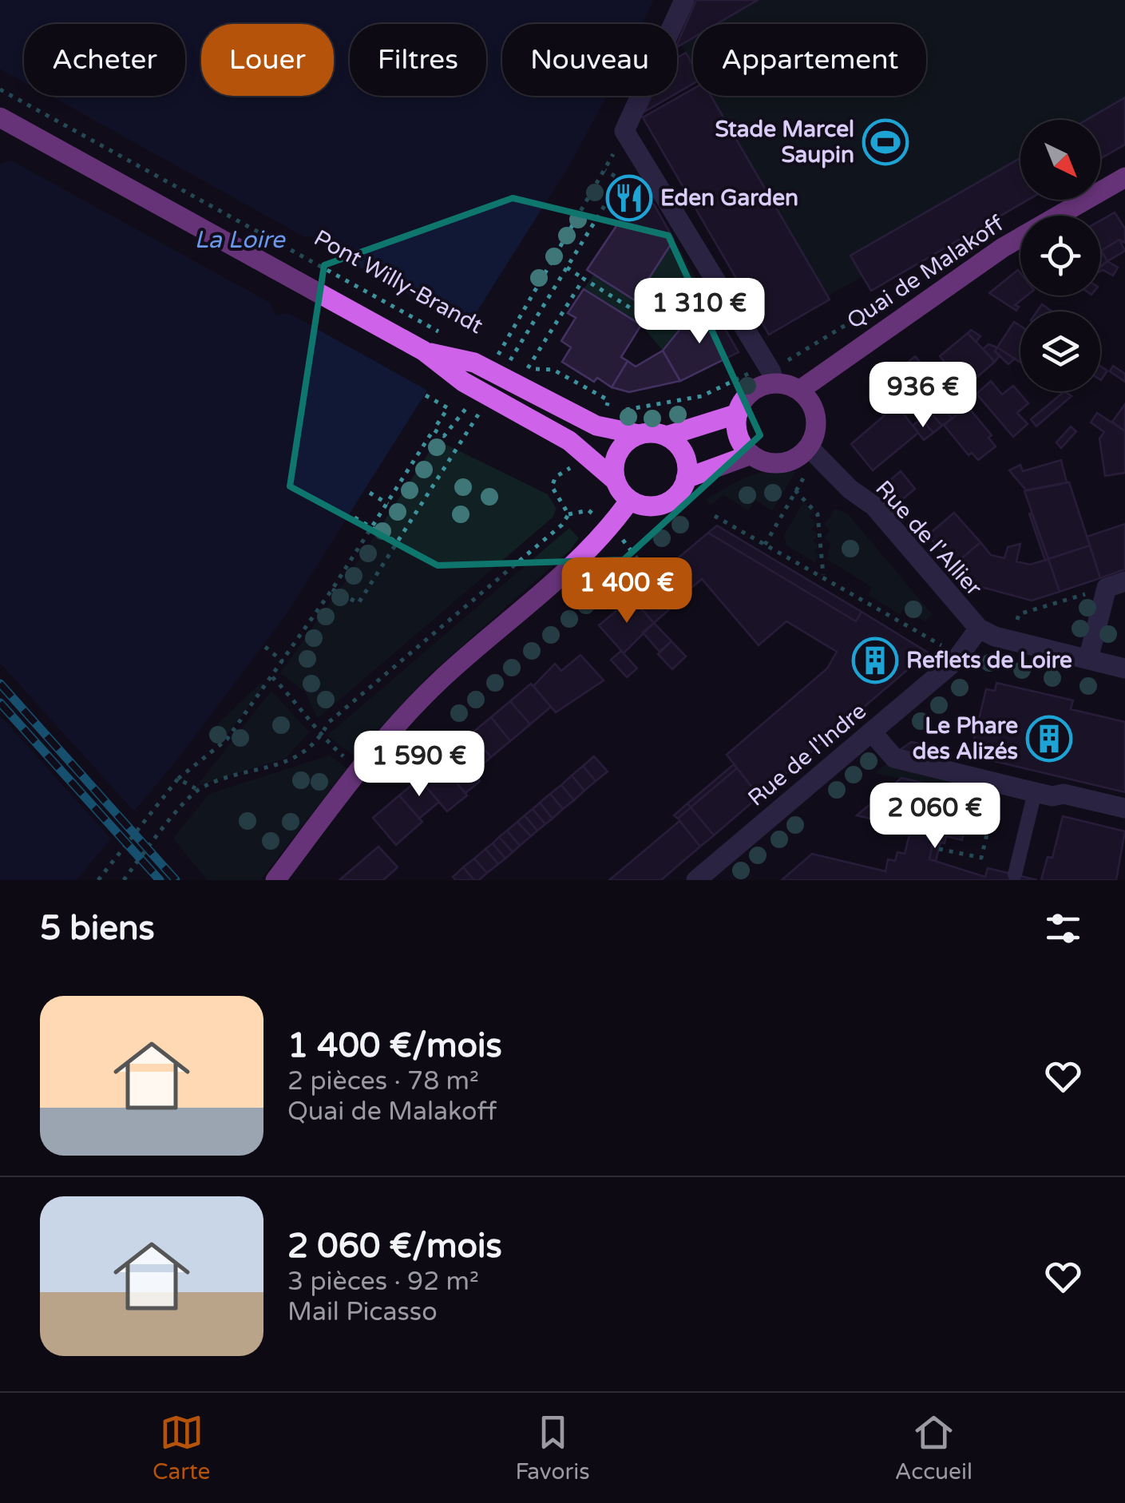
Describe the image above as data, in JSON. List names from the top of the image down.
{
  "streets": {
    "main road": ["Quai de Malakoff", "Pont Willy-Brandt"],
    "street": ["Rue de l'Allier", "Rue de l'Indre"]
  },
  "crossings": [
    ["Quai de Malakoff", "Rue de l'Allier"],
    ["Rue de l'Allier", "Rue de l'Indre"]
  ],
  "water": ["La Loire"],
  "places": {
    "sports": ["Stade Marcel Saupin"],
    "restaurant": ["Eden Garden"],
    "building": ["Reflets de Loire", "Le Phare des Alizés"]
  },
  "north": "bottom right",
  "page": {
    "chip": [
      "Acheter",
      "Louer",
      "Filtres",
      "Nouveau",
      "Appartement"
    ],
    "price": [
      "1 310 €",
      "936 €",
      "1 400 €",
      "1 590 €",
      "2 060 €"
    ],
    "heading": "5 biens",
    "list": [
      {
        "name": "1 400 €/mois",
        "note": "2 pièces · 78 m² · Quai de Malakoff"
      },
      {
        "name": "2 060 €/mois",
        "note": "3 pièces · 92 m² · Mail Picasso"
      }
    ],
    "tabs": ["Carte", "Favoris", "Accueil"]
  }
}
